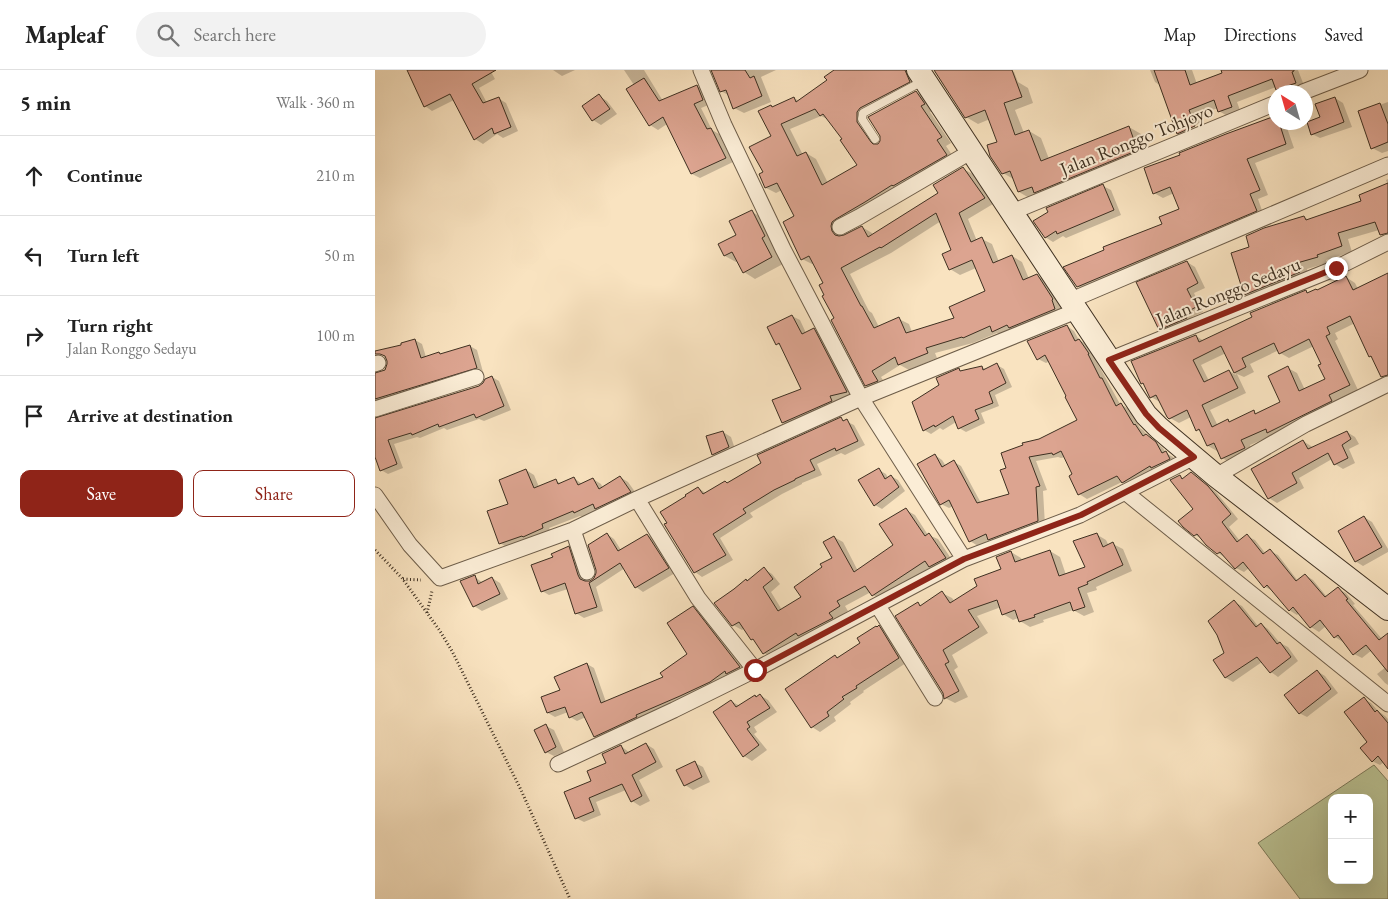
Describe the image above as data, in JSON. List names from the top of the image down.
{
  "streets": {
    "street": ["Jalan Ronggo Tohjoyo", "Jalan Ronggo Sedayu"]
  },
  "north": "top left",
  "page": {
    "header": "Mapleaf",
    "search": "Search here",
    "nav": ["Map", "Directions", "Saved"],
    "heading": ["5 min", "Walk · 360 m"],
    "list": [
      ["Continue", "210 m"],
      ["Turn left", "50 m"],
      ["Turn right", "Jalan Ronggo Sedayu", "100 m"],
      "Arrive at destination"
    ],
    "buttons": ["Save", "Share"],
    "map_buttons": ["+", "−"]
  }
}
